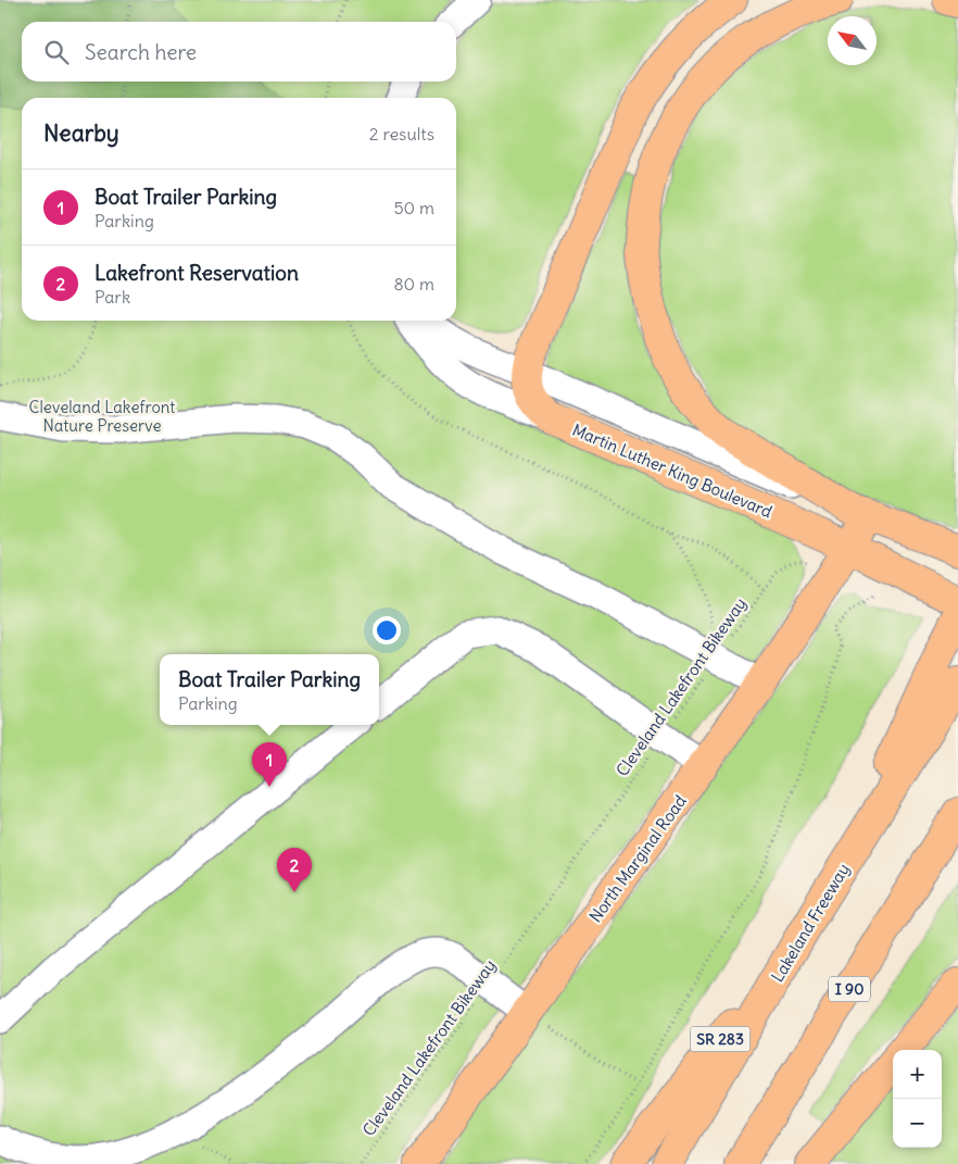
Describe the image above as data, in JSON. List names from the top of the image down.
{
  "streets": {
    "main road": [
      "Martin Luther King Boulevard",
      "North Marginal Road",
      "Lakeland Freeway",
      "I 90",
      "SR 283"
    ],
    "path": ["Cleveland Lakefront Bikeway"]
  },
  "crossings": [
    ["Martin Luther King Boulevard", "North Marginal Road"],
    ["Lakeland Freeway", "SR 283"]
  ],
  "parks": ["Cleveland Lakefront Nature Preserve"],
  "north": "top left",
  "page": {
    "search": "Search here",
    "heading": ["Nearby", "2 results"],
    "list": [
      {
        "mark": "1",
        "name": "Boat Trailer Parking",
        "note": "Parking",
        "value": "50 m"
      },
      {
        "mark": "2",
        "name": "Lakefront Reservation",
        "note": "Park",
        "value": "80 m"
      }
    ],
    "popup": ["Boat Trailer Parking", "Parking"],
    "pins": ["1", "2"],
    "map_buttons": ["+", "−"]
  }
}
